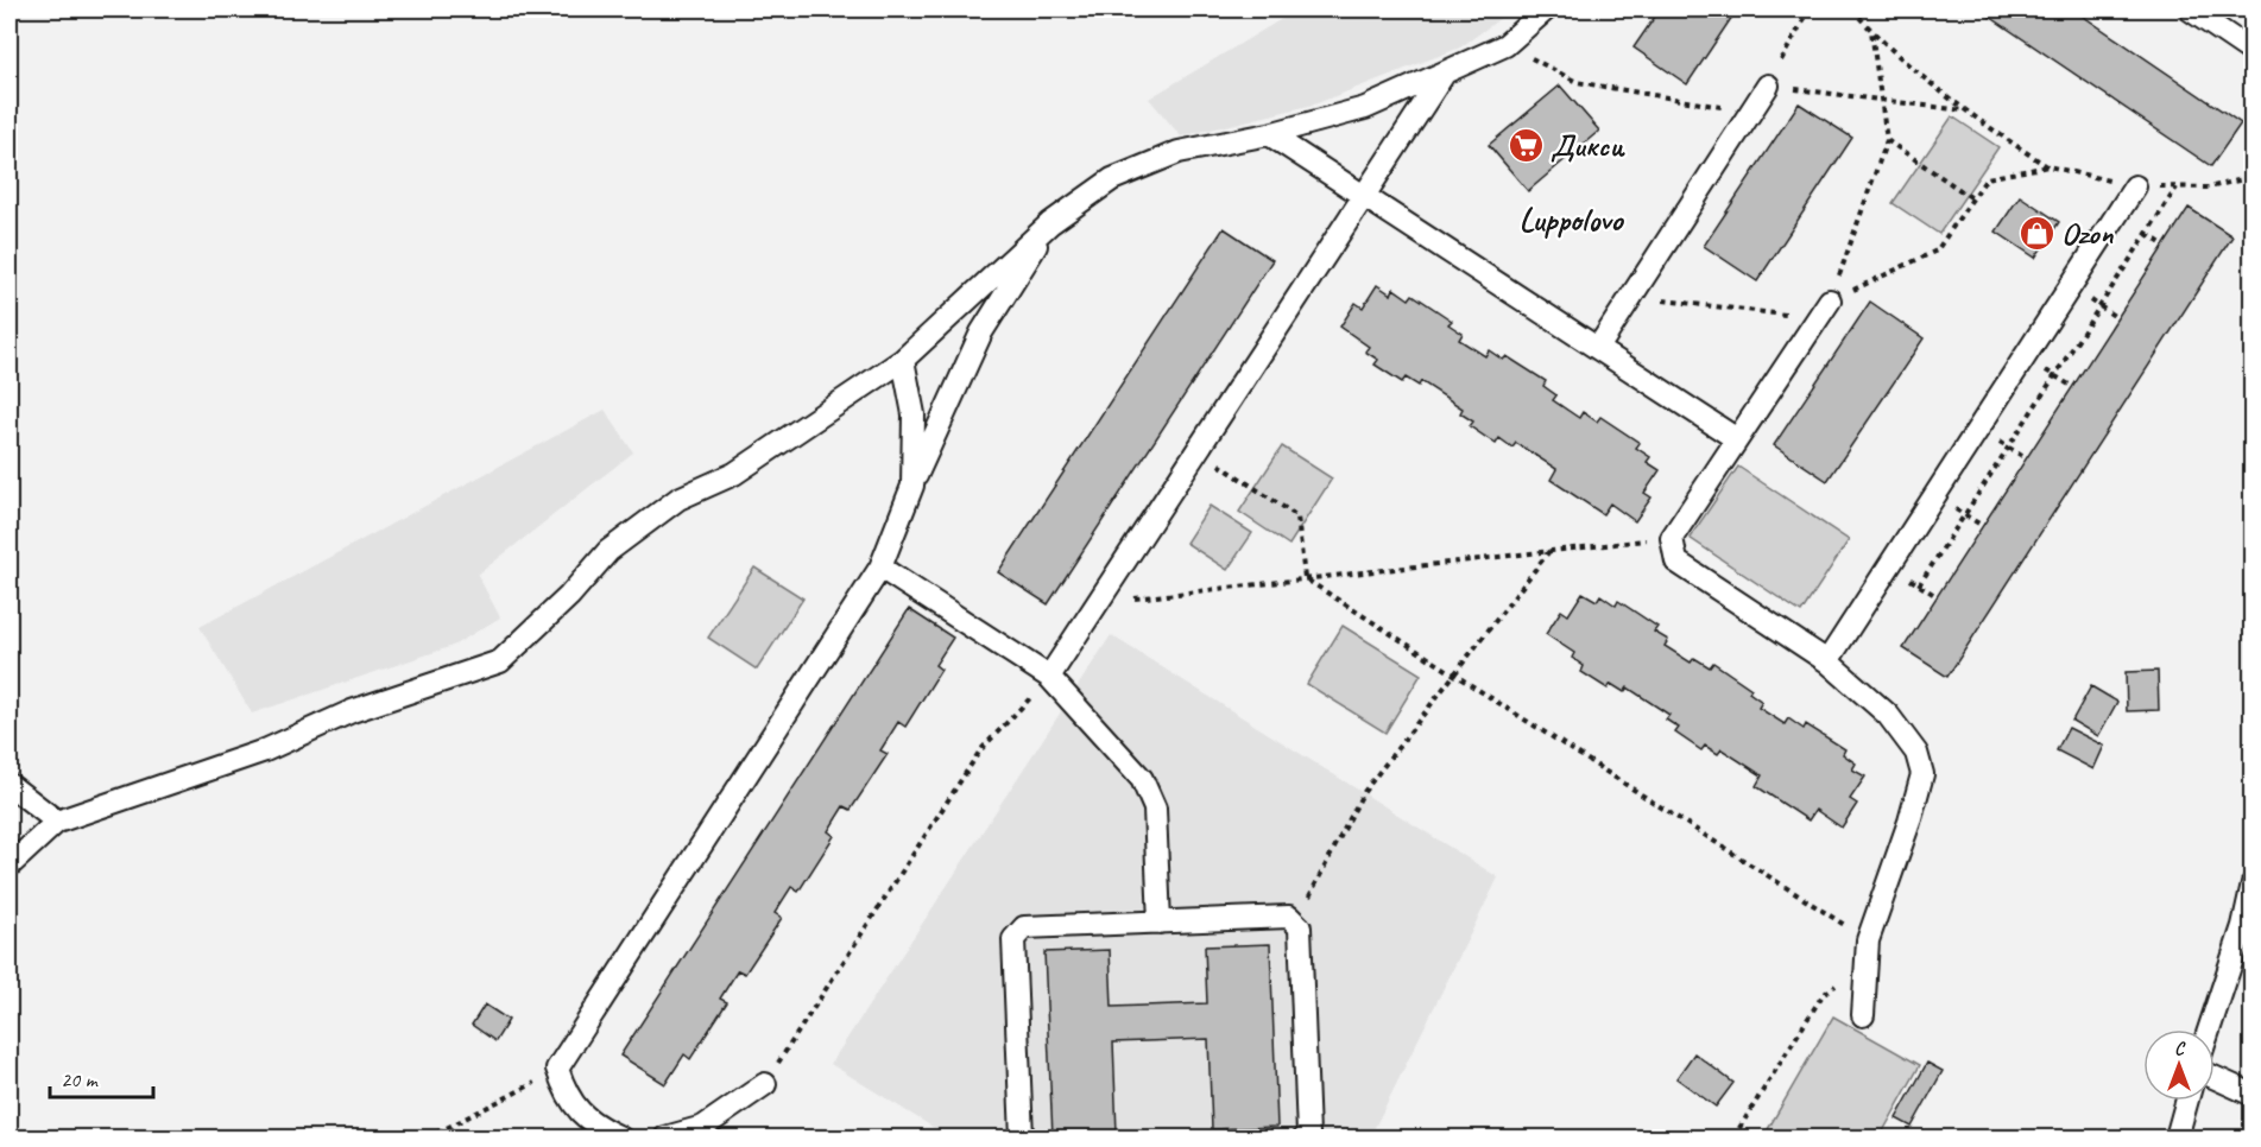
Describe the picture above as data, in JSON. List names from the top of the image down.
{
  "districts": ["Luppolovo"],
  "places": {
    "supermarket": ["Дикси"],
    "shop": ["Ozon"]
  },
  "scale_bar": "20 m",
  "north": "top"
}
